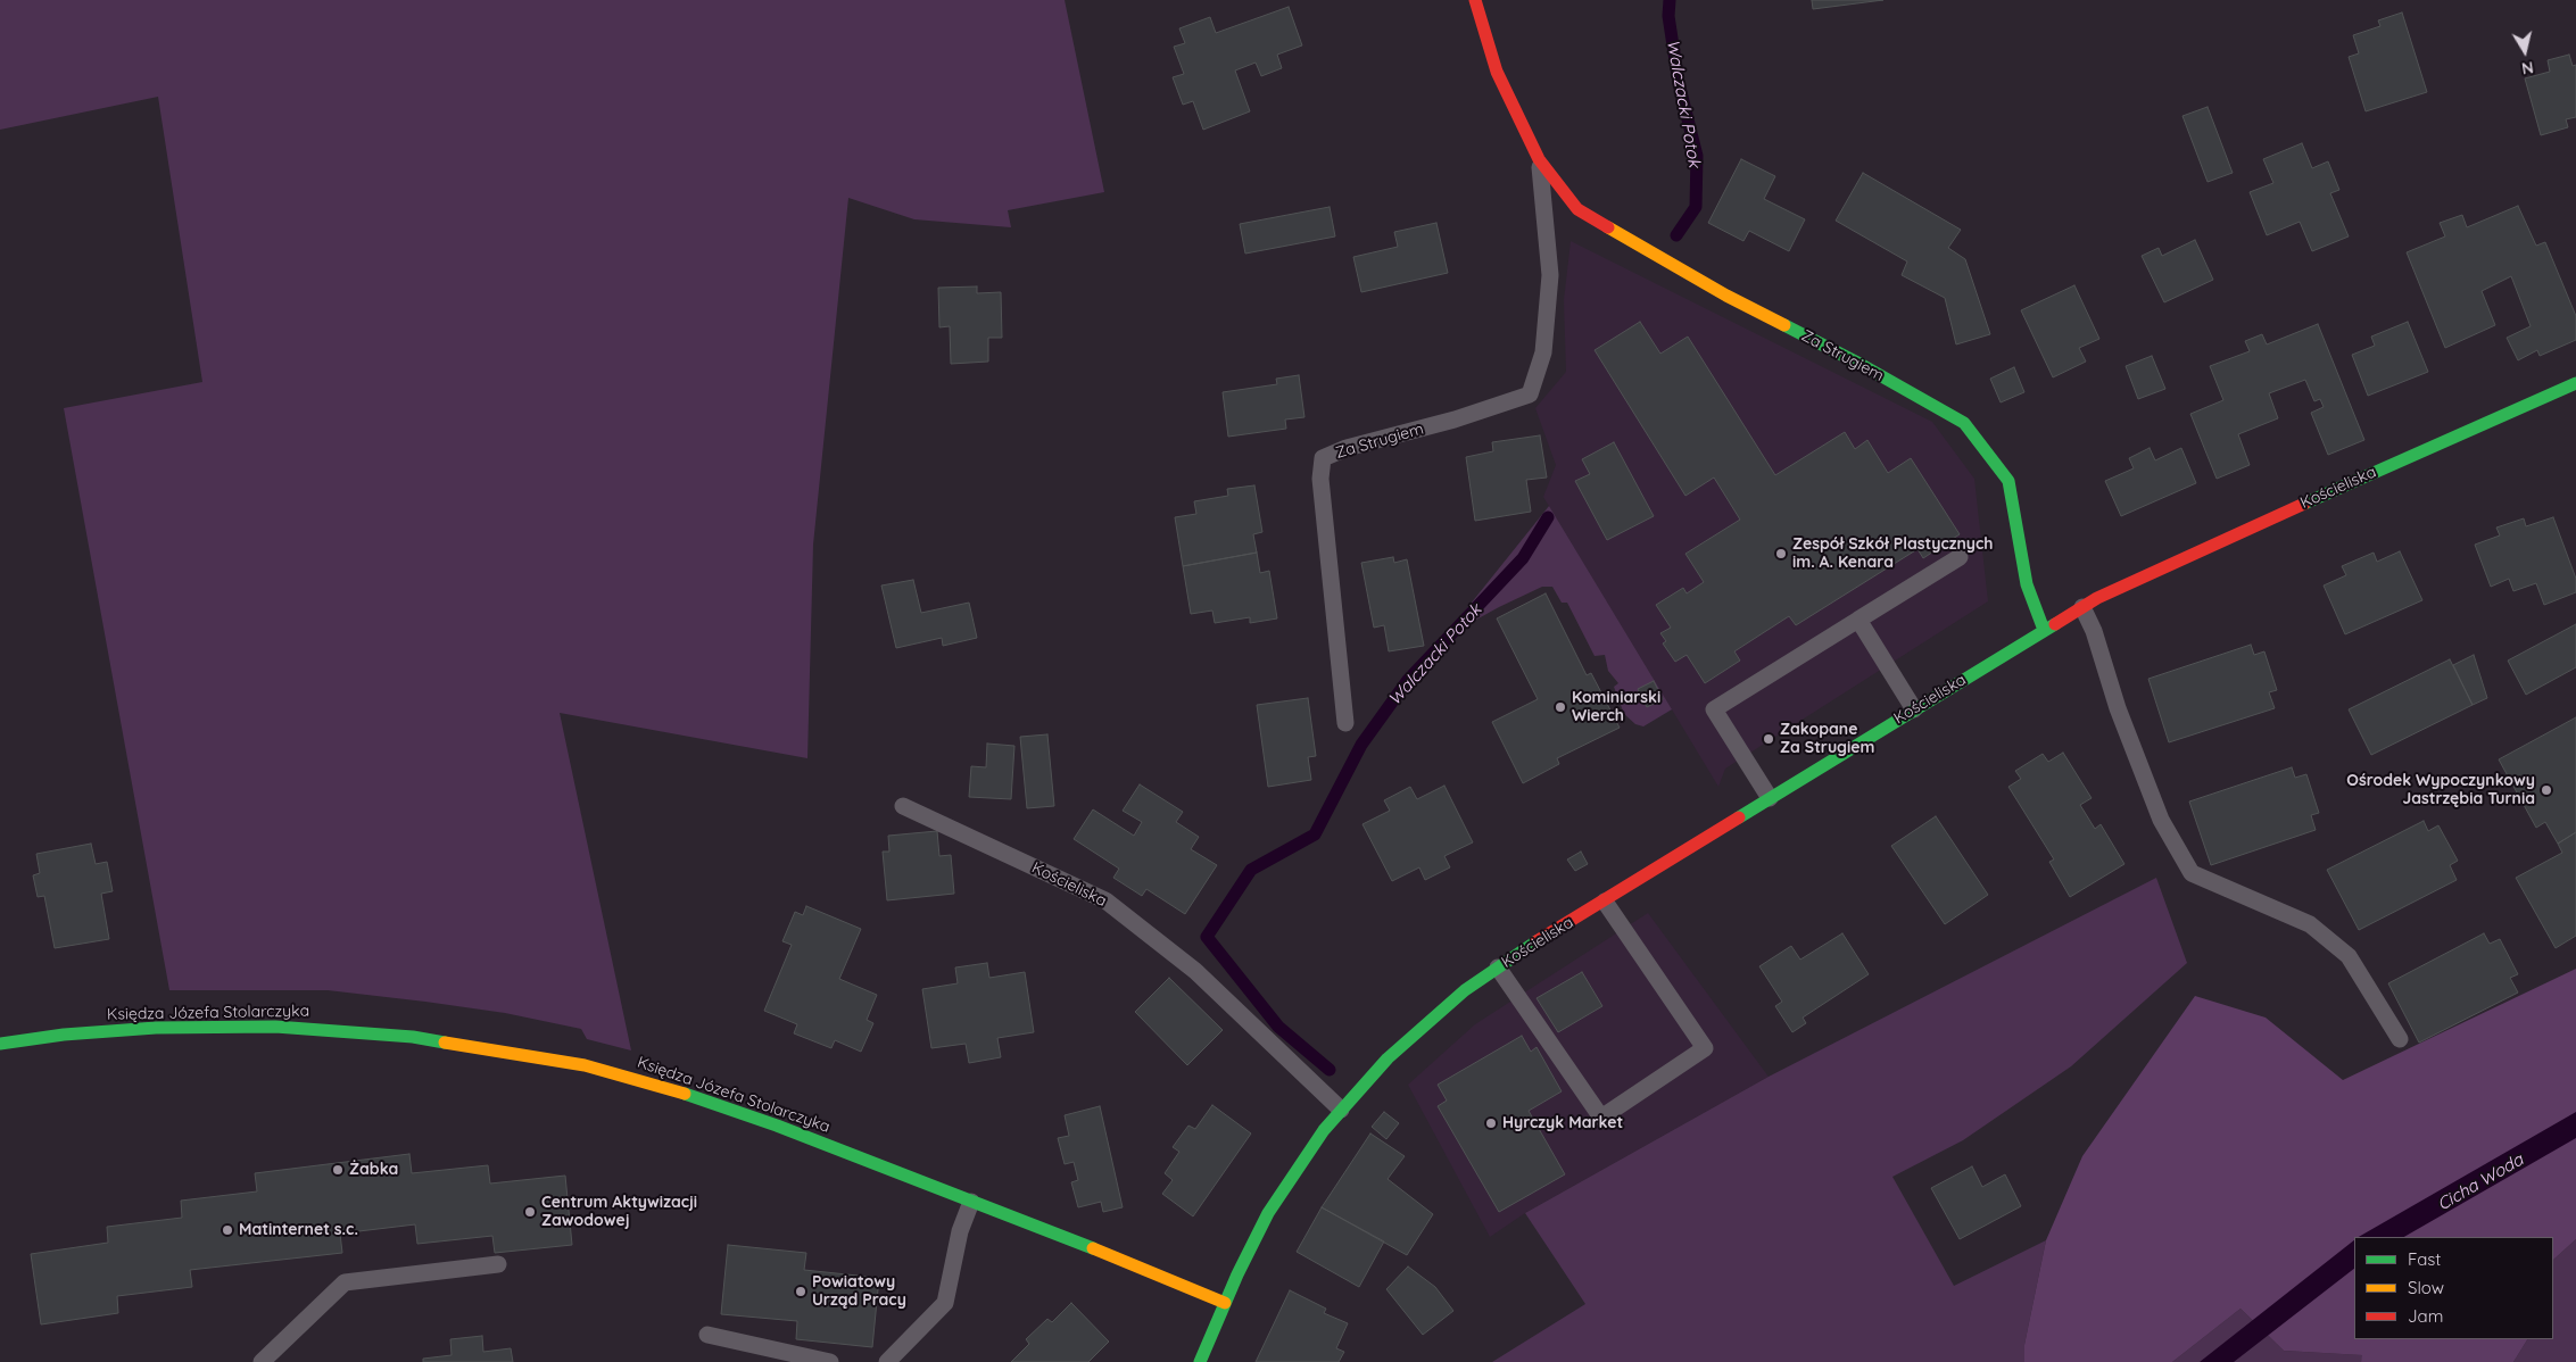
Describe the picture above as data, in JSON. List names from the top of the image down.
{
  "streets": {
    "street": ["Za Strugiem", "Kościeliska", "Księdza Józefa Stolarczyka"]
  },
  "crossings": [
    ["Za Strugiem", "Kościeliska"],
    ["Kościeliska", "Księdza Józefa Stolarczyka"]
  ],
  "water": ["Walczacki Potok", "Cicha Woda"],
  "places": [
    "Zespół Szkół Plastycznych im. A. Kenara",
    "Kominiarski Wierch",
    "Zakopane Za Strugiem",
    "Ośrodek Wypoczynkowy Jastrzębia Turnia",
    "Hyrczyk Market",
    "Żabka",
    "Centrum Aktywizacji Zawodowej",
    "Matinternet s.c.",
    "Powiatowy Urząd Pracy"
  ],
  "legend": ["Fast", "Slow", "Jam"],
  "north": "bottom"
}
